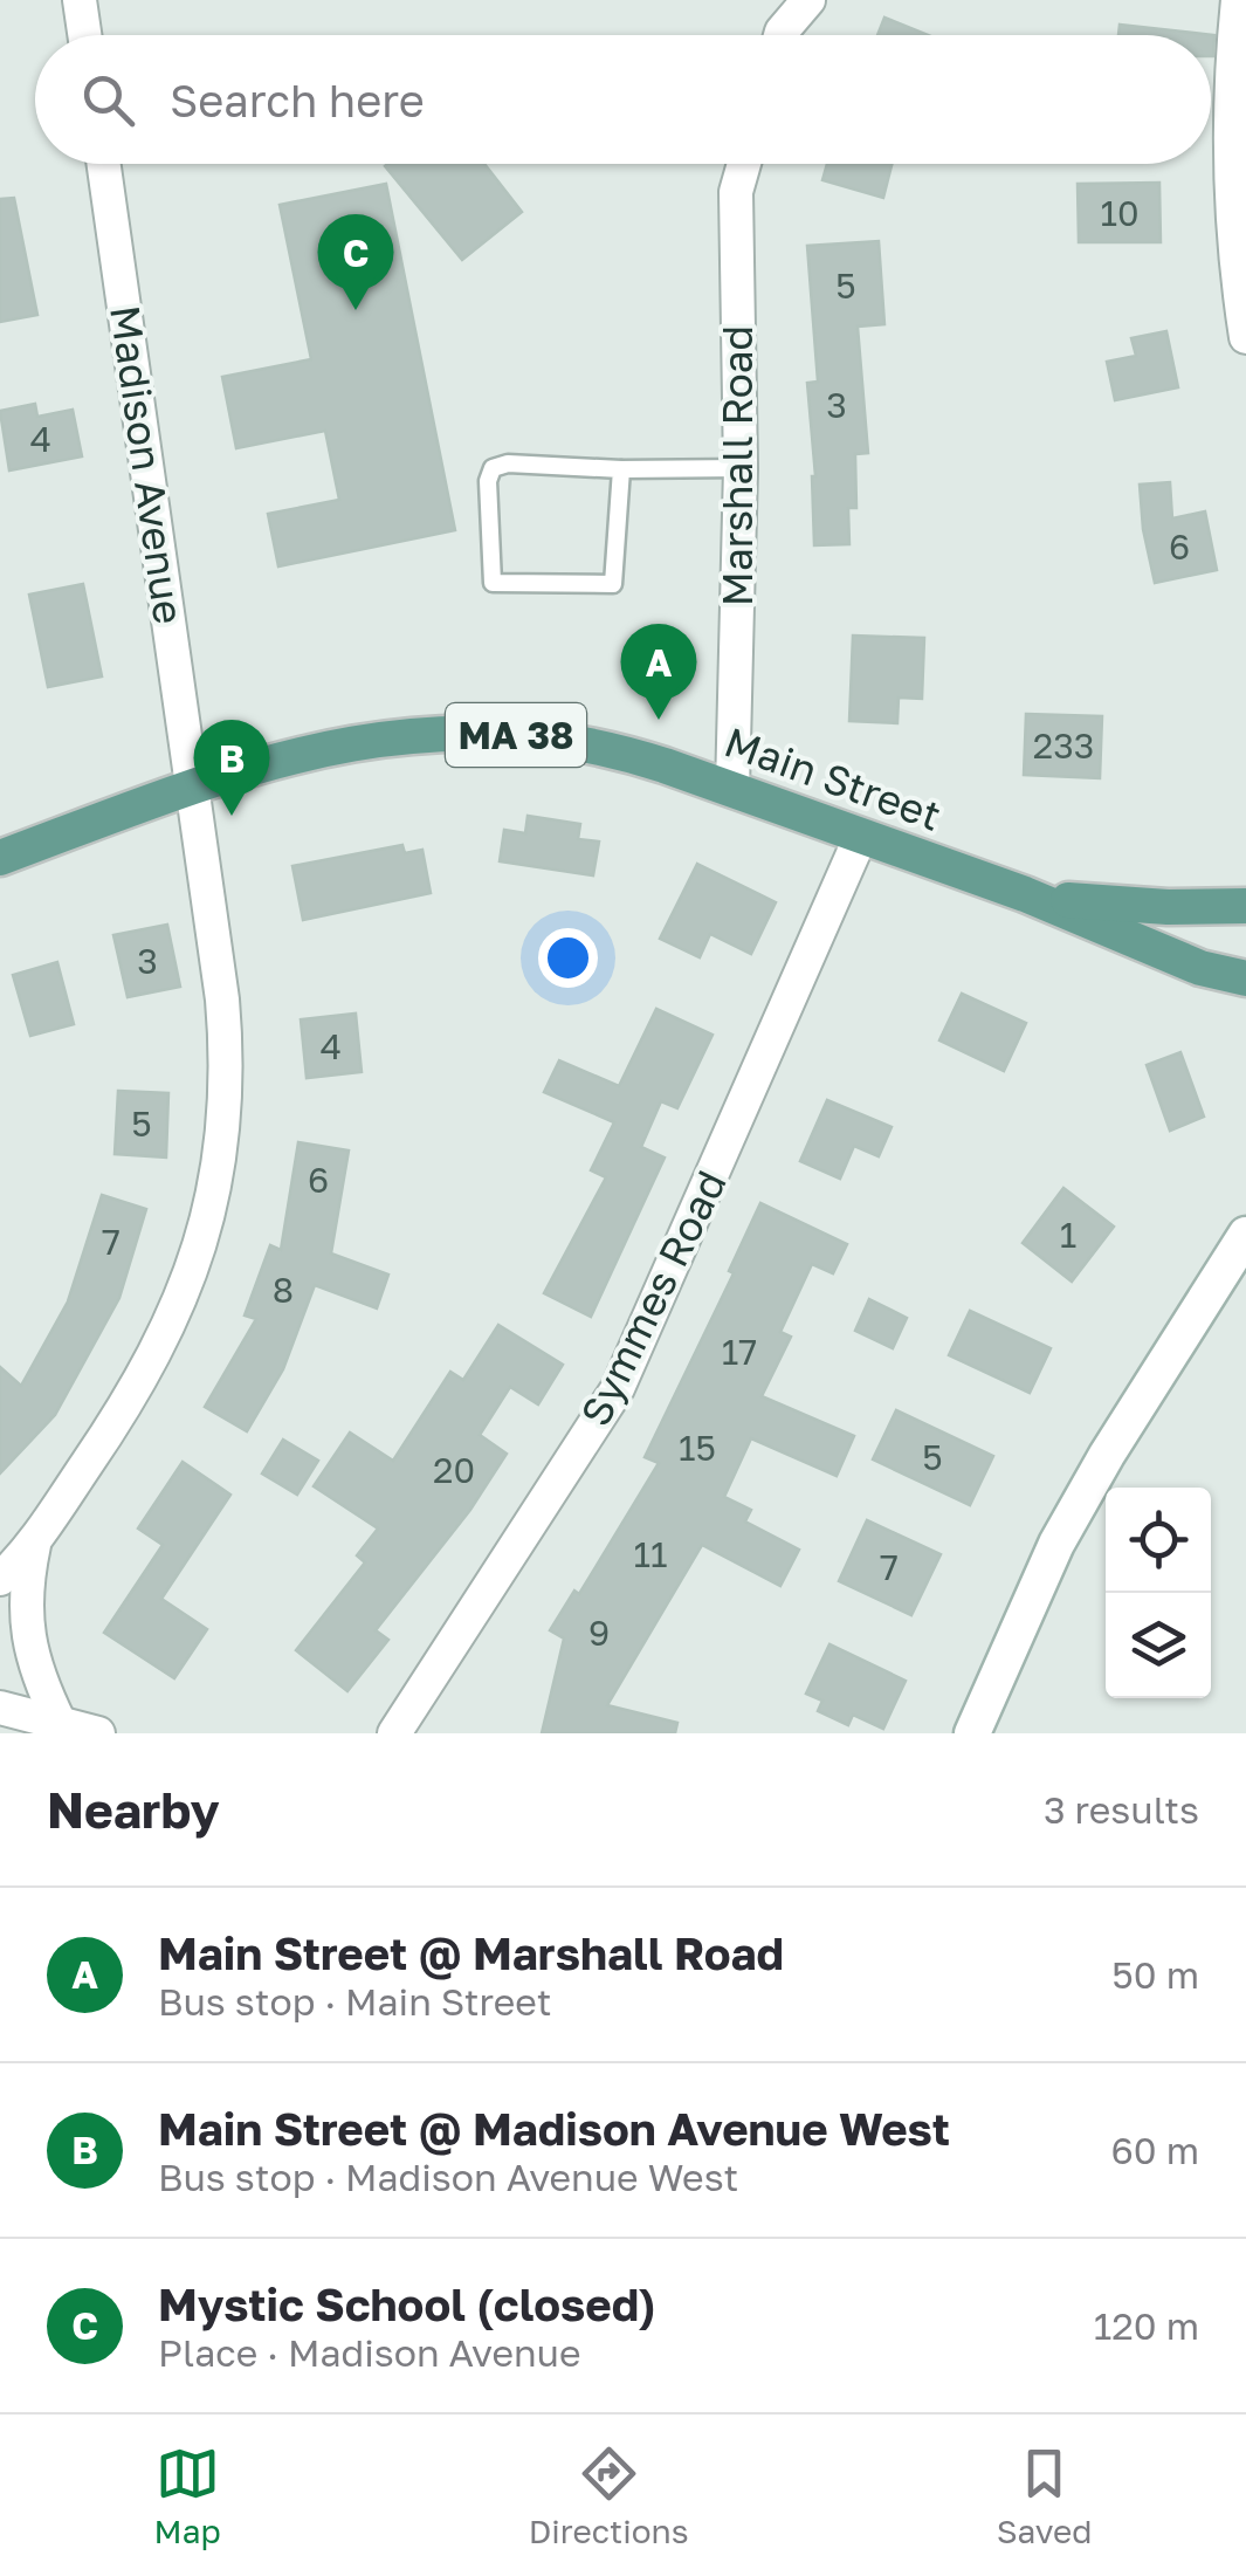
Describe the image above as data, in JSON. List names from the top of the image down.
{
  "streets": {
    "main road": ["MA 38", "Main Street"],
    "street": ["Madison Avenue", "Marshall Road", "Symmes Road"]
  },
  "crossings": [
    ["Madison Avenue", "Main Street"],
    ["Marshall Road", "Main Street"],
    ["Main Street", "Symmes Road"]
  ],
  "house_numbers": [
    "10",
    "5",
    "3",
    "4",
    "6",
    "233",
    "3",
    "4",
    "5",
    "6",
    "1",
    "7",
    "8",
    "17",
    "15",
    "5",
    "20",
    "11",
    "7",
    "9"
  ],
  "page": {
    "search": "Search here",
    "pins": ["C", "A", "B"],
    "heading": ["Nearby", "3 results"],
    "list": [
      {
        "mark": "A",
        "name": "Main Street @ Marshall Road",
        "note": "Bus stop · Main Street",
        "value": "50 m"
      },
      {
        "mark": "B",
        "name": "Main Street @ Madison Avenue West",
        "note": "Bus stop · Madison Avenue West",
        "value": "60 m"
      },
      {
        "mark": "C",
        "name": "Mystic School (closed)",
        "note": "Place · Madison Avenue",
        "value": "120 m"
      }
    ],
    "nav": ["Map", "Directions", "Saved"]
  }
}
